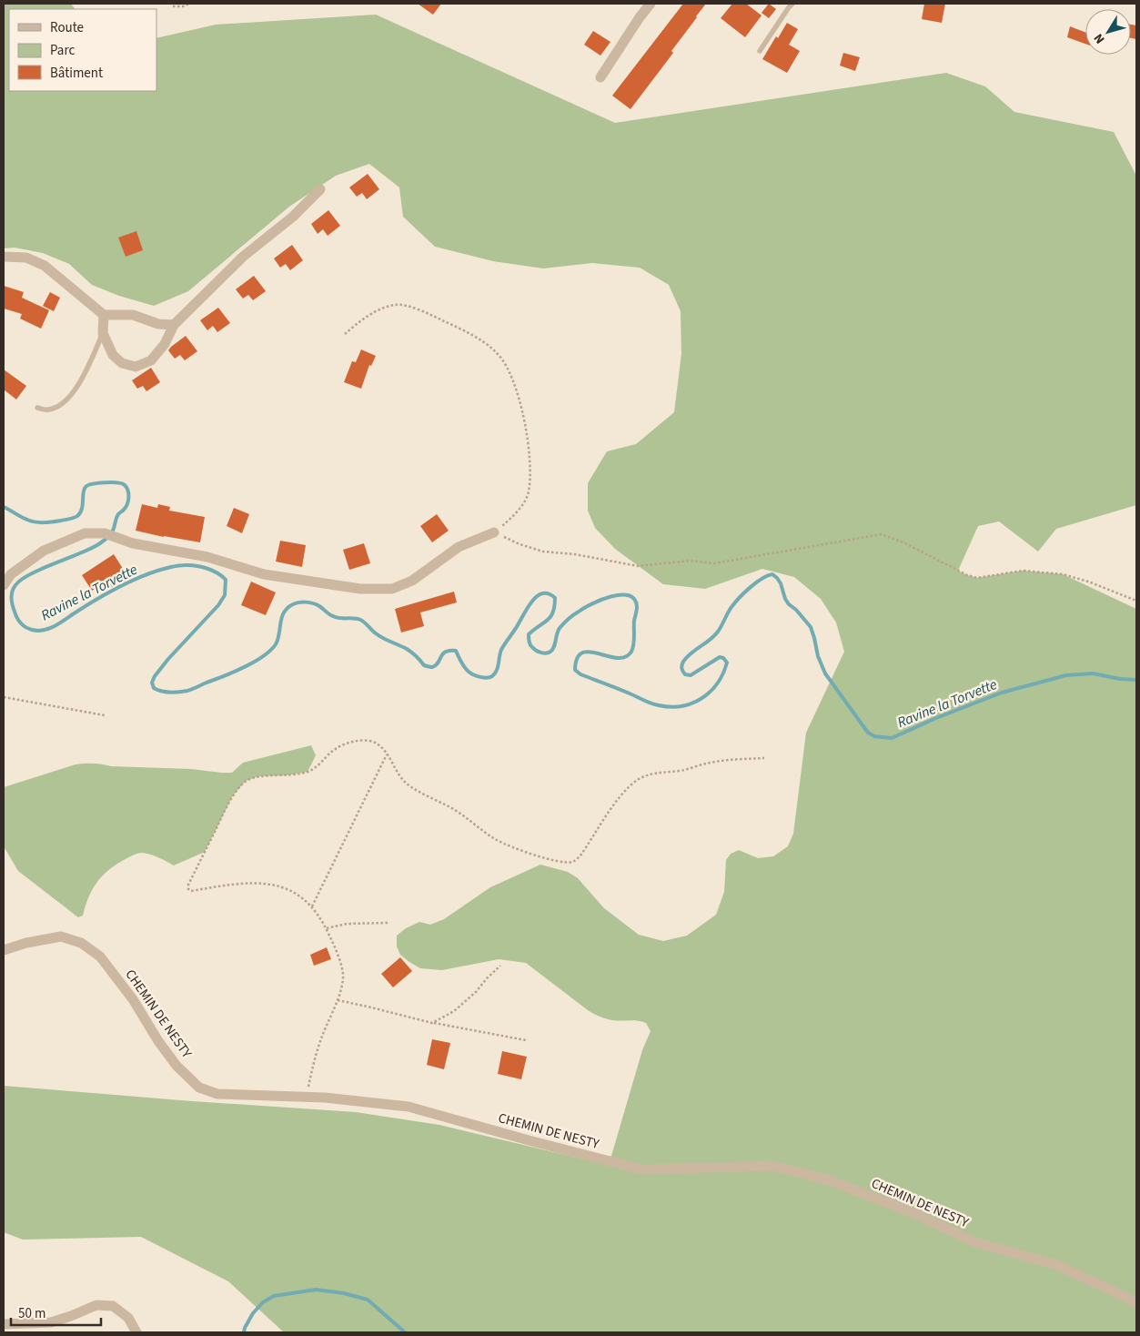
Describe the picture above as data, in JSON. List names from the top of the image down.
{
  "streets": {
    "street": ["CHEMIN DE NESTY"]
  },
  "water": ["Ravine la Torvette"],
  "legend": ["Route", "Parc", "Bâtiment"],
  "scale_bar": "50 m",
  "north": "bottom left"
}
